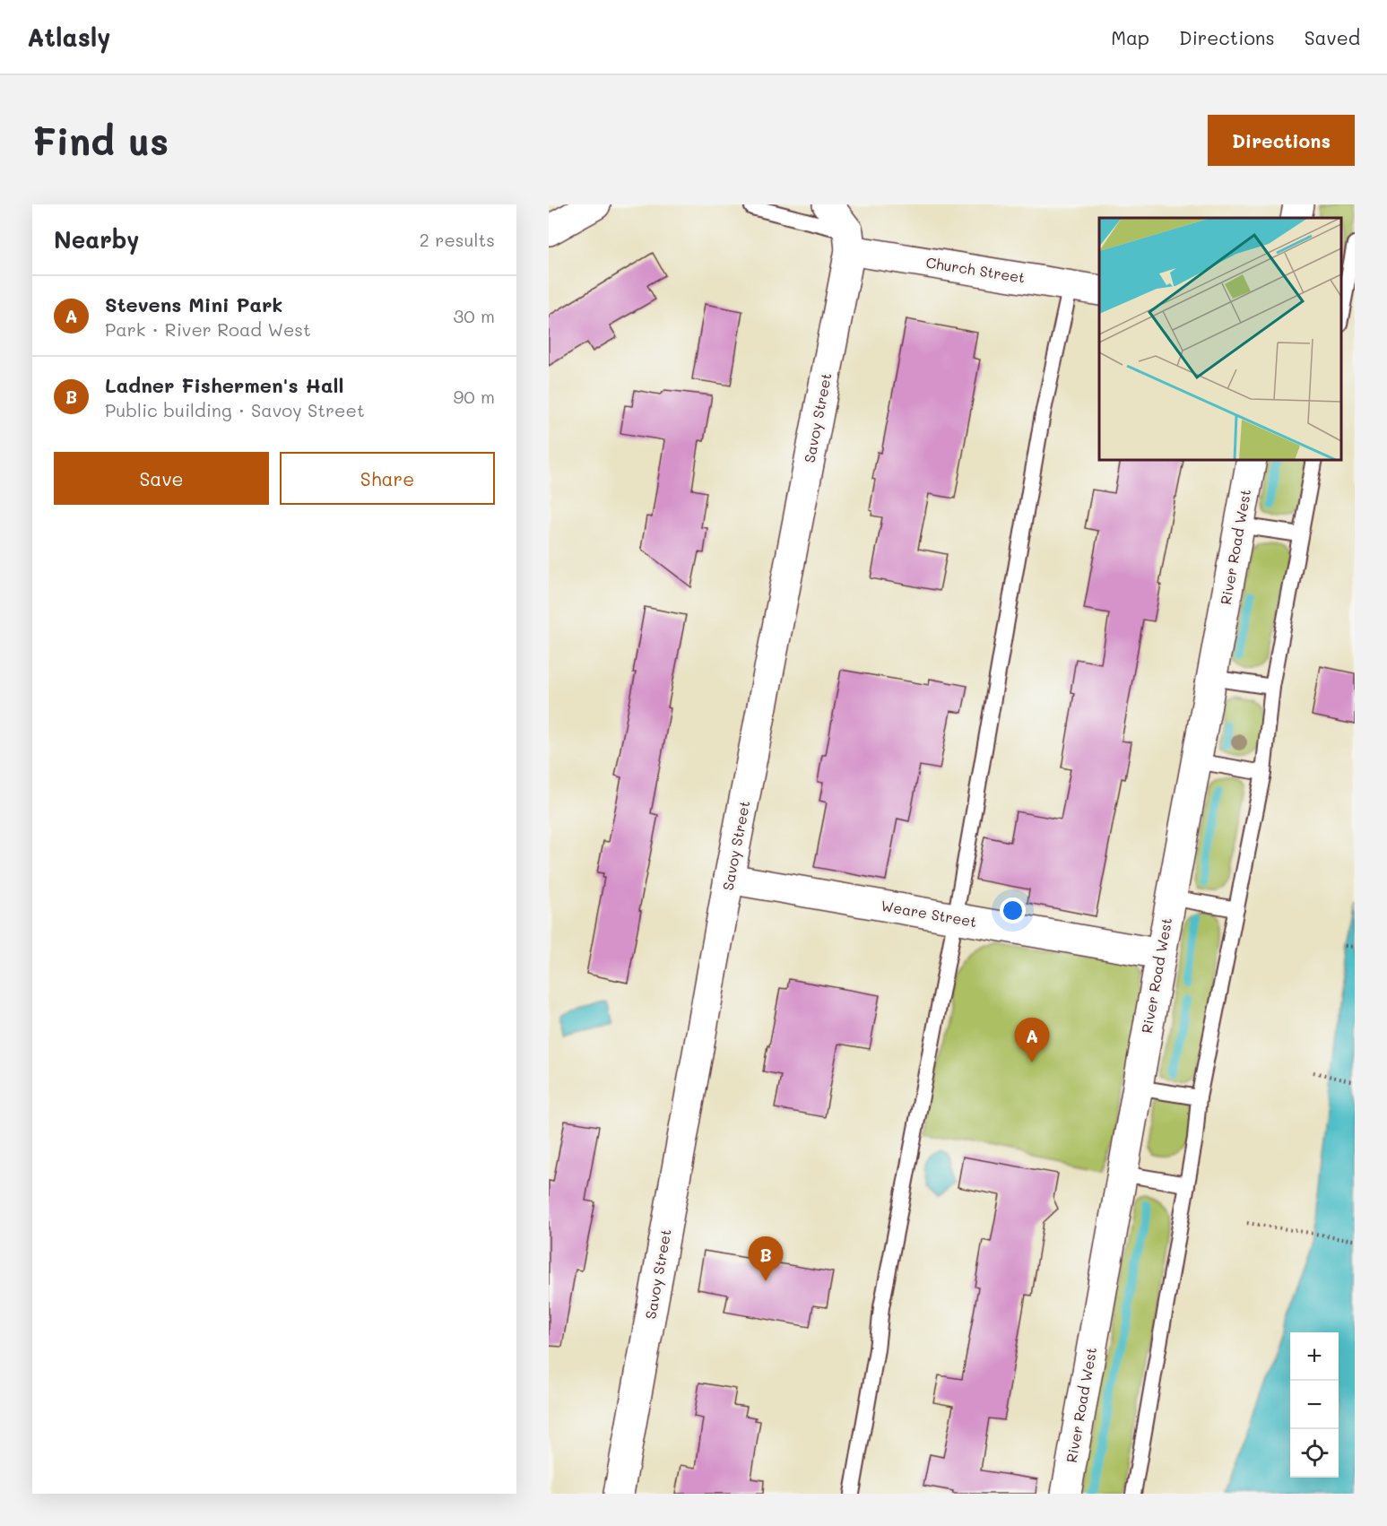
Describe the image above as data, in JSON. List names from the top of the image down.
{
  "streets": {
    "street": [
      "Church Street",
      "Savoy Street",
      "River Road West",
      "Weare Street"
    ]
  },
  "crossings": [
    ["Church Street", "Savoy Street"],
    ["Savoy Street", "Weare Street"],
    ["River Road West", "Weare Street"]
  ],
  "page": {
    "header": "Atlasly",
    "nav": ["Map", "Directions", "Saved"],
    "buttons": [
      "Directions",
      ["Save", "Share"]
    ],
    "title": "Find us",
    "heading": ["Nearby", "2 results"],
    "list": [
      {
        "mark": "A",
        "name": "Stevens Mini Park",
        "note": "Park · River Road West",
        "value": "30 m"
      },
      {
        "mark": "B",
        "name": "Ladner Fishermen's Hall",
        "note": "Public building · Savoy Street",
        "value": "90 m"
      }
    ],
    "pins": ["A", "B"],
    "map_buttons": ["+", "−"]
  }
}
